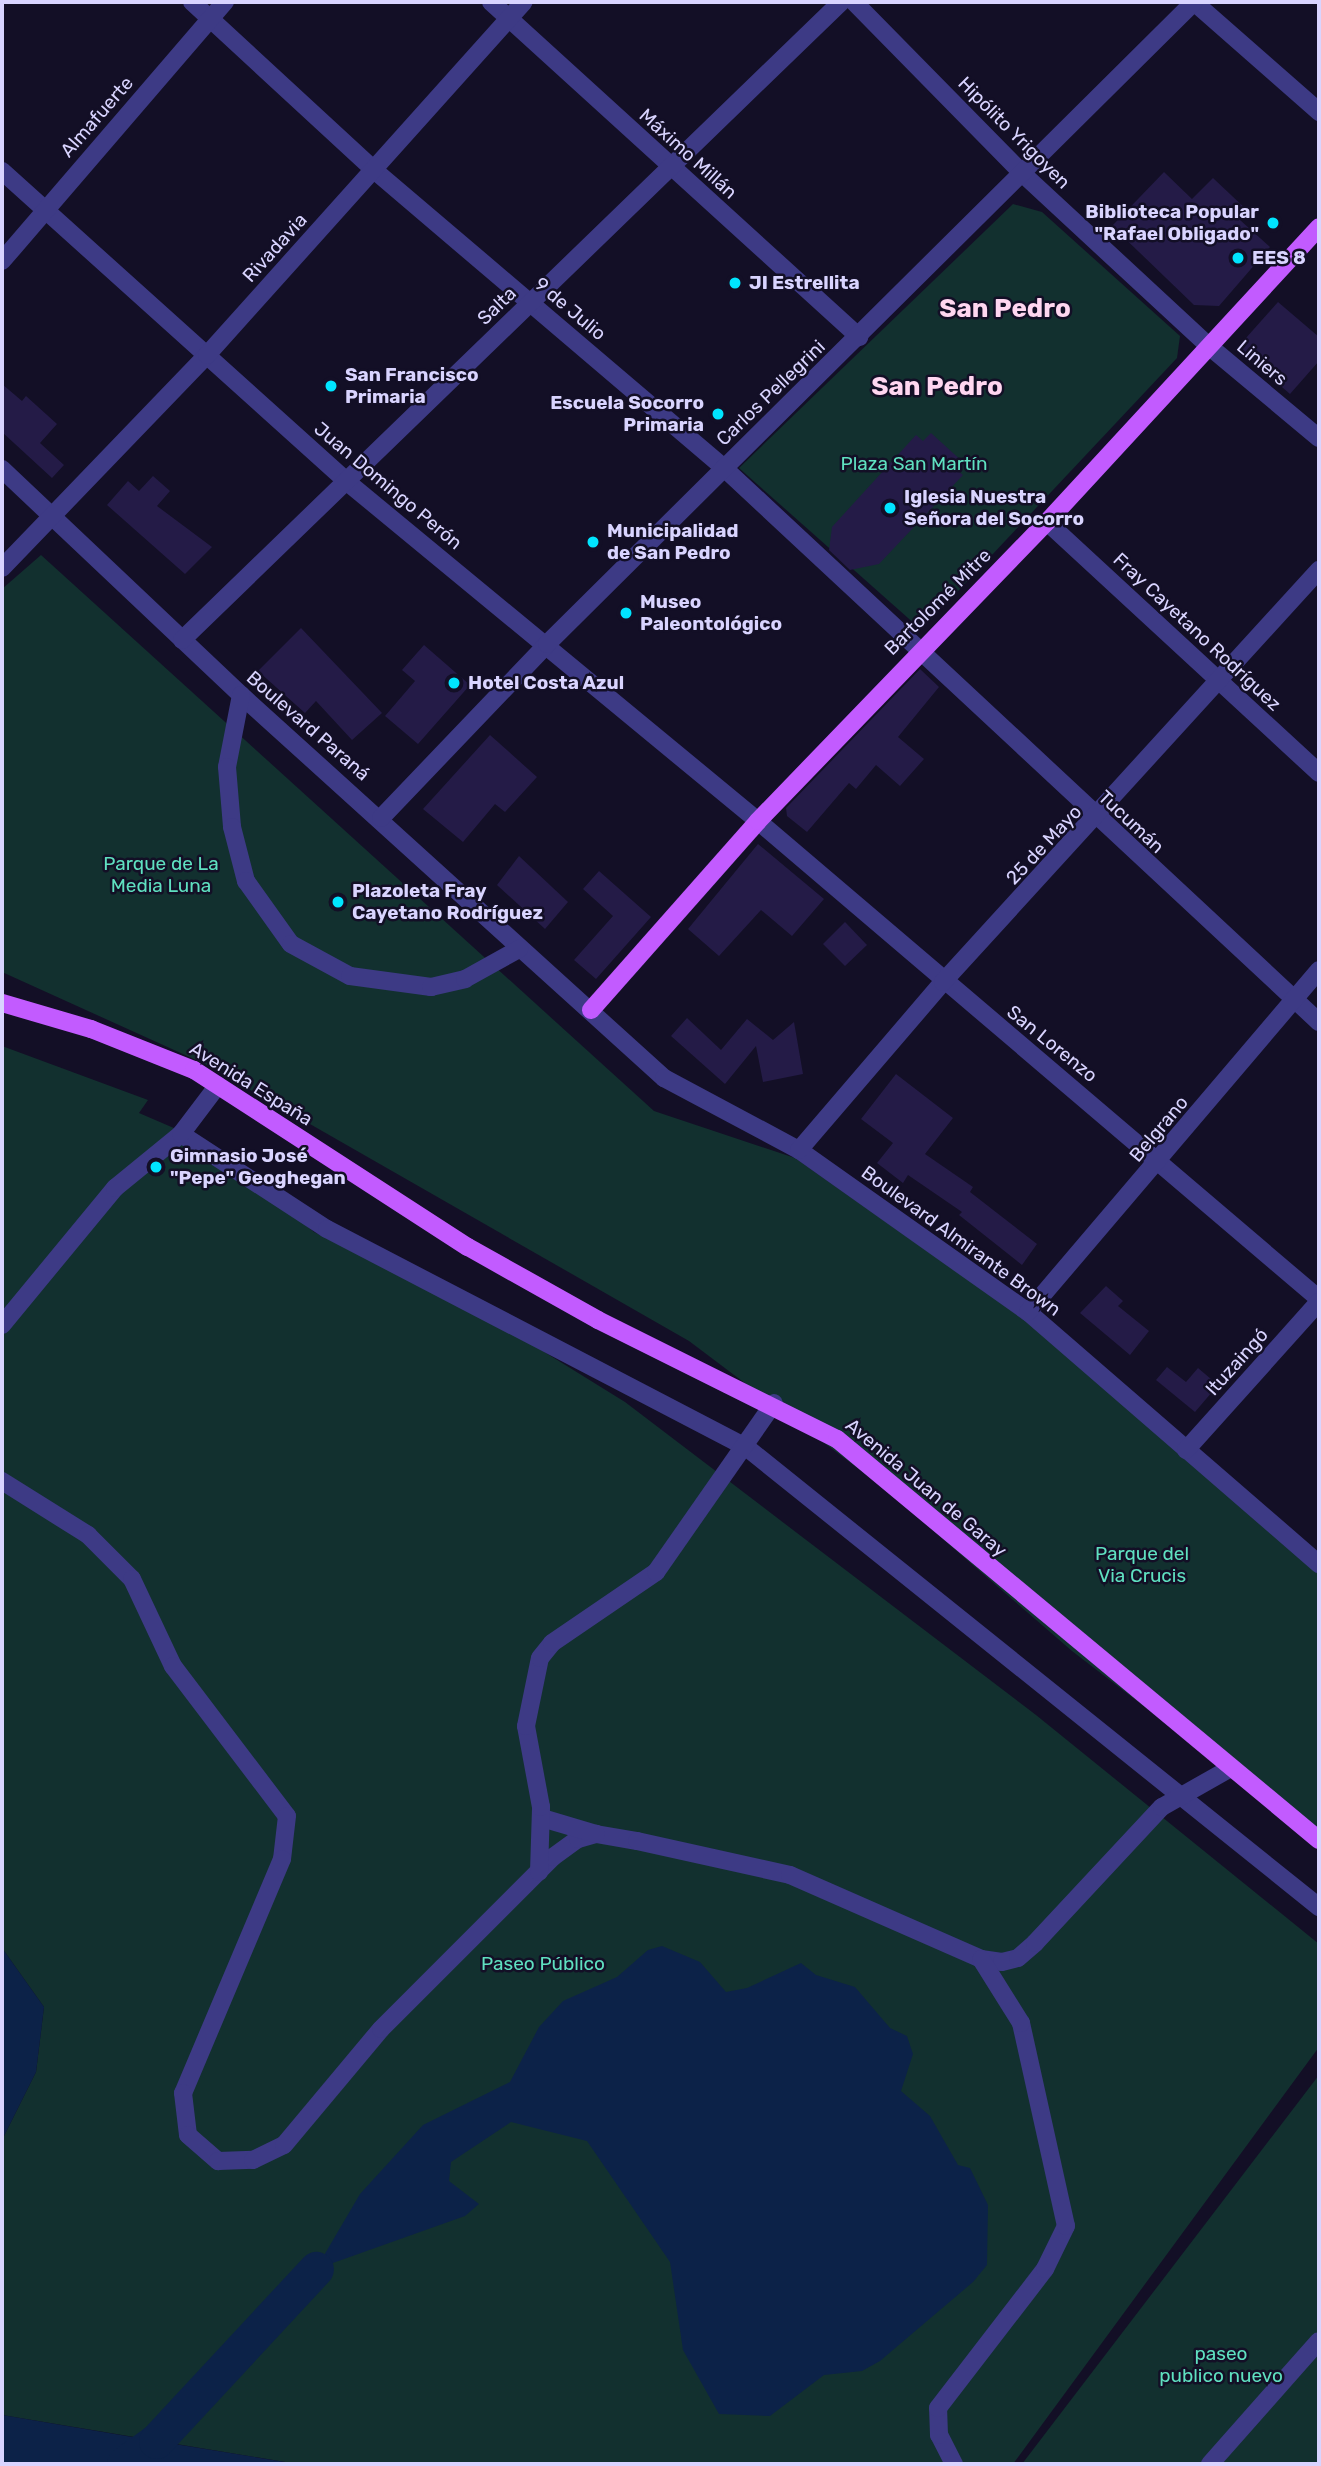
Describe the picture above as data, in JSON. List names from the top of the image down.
{
  "streets": {
    "main road": ["Bartolomé Mitre", "Avenida España", "Avenida Juan de Garay"],
    "street": [
      "Almafuerte",
      "Hipólito Yrigoyen",
      "Máximo Millán",
      "Rivadavia",
      "Salta",
      "9 de Julio",
      "Liniers",
      "Carlos Pellegrini",
      "Juan Domingo Perón",
      "Fray Cayetano Rodríguez",
      "Boulevard Paraná",
      "Tucumán",
      "25 de Mayo",
      "San Lorenzo",
      "Belgrano",
      "Boulevard Almirante Brown",
      "Ituzaingó"
    ]
  },
  "crossings": [
    ["Almafuerte", "9 de Julio"],
    ["Almafuerte", "Juan Domingo Perón"],
    ["Hipólito Yrigoyen", "Liniers"],
    ["Hipólito Yrigoyen", "Carlos Pellegrini"],
    ["Hipólito Yrigoyen", "Bartolomé Mitre"],
    ["Máximo Millán", "Rivadavia"],
    ["Máximo Millán", "Salta"],
    ["Máximo Millán", "Carlos Pellegrini"],
    ["Rivadavia", "9 de Julio"],
    ["Rivadavia", "Juan Domingo Perón"],
    ["Rivadavia", "Boulevard Paraná"],
    ["Salta", "9 de Julio"],
    ["Salta", "Juan Domingo Perón"],
    ["Salta", "Boulevard Paraná"],
    ["9 de Julio", "Carlos Pellegrini"],
    ["9 de Julio", "Bartolomé Mitre"],
    ["9 de Julio", "Tucumán"],
    ["Liniers", "Bartolomé Mitre"],
    ["Carlos Pellegrini", "Juan Domingo Perón"],
    ["Carlos Pellegrini", "Boulevard Paraná"],
    ["Juan Domingo Perón", "Bartolomé Mitre"],
    ["Juan Domingo Perón", "San Lorenzo"],
    ["Bartolomé Mitre", "Fray Cayetano Rodríguez"],
    ["Bartolomé Mitre", "Boulevard Paraná"],
    ["Bartolomé Mitre", "Tucumán"],
    ["Bartolomé Mitre", "San Lorenzo"],
    ["Bartolomé Mitre", "Boulevard Almirante Brown"],
    ["Fray Cayetano Rodríguez", "25 de Mayo"],
    ["Boulevard Paraná", "Boulevard Almirante Brown"],
    ["Tucumán", "25 de Mayo"],
    ["Tucumán", "Belgrano"],
    ["25 de Mayo", "San Lorenzo"],
    ["25 de Mayo", "Boulevard Almirante Brown"],
    ["San Lorenzo", "Belgrano"],
    ["San Lorenzo", "Ituzaingó"],
    ["Avenida España", "Avenida Juan de Garay"],
    ["Belgrano", "Boulevard Almirante Brown"],
    ["Boulevard Almirante Brown", "Ituzaingó"]
  ],
  "districts": ["San Pedro", "San Pedro"],
  "parks": [
    "Plaza San Martín",
    "Parque de La Media Luna",
    "Parque del Via Crucis",
    "Paseo Público",
    "paseo publico nuevo"
  ],
  "places": [
    "Biblioteca Popular \"Rafael Obligado\"",
    "EES 8",
    "JI Estrellita",
    "San Francisco Primaria",
    "Escuela Socorro Primaria",
    "Iglesia Nuestra Señora del Socorro",
    "Municipalidad de San Pedro",
    "Museo Paleontológico",
    "Hotel Costa Azul",
    "Plazoleta Fray Cayetano Rodríguez",
    "Gimnasio José \"Pepe\" Geoghegan"
  ]
}
